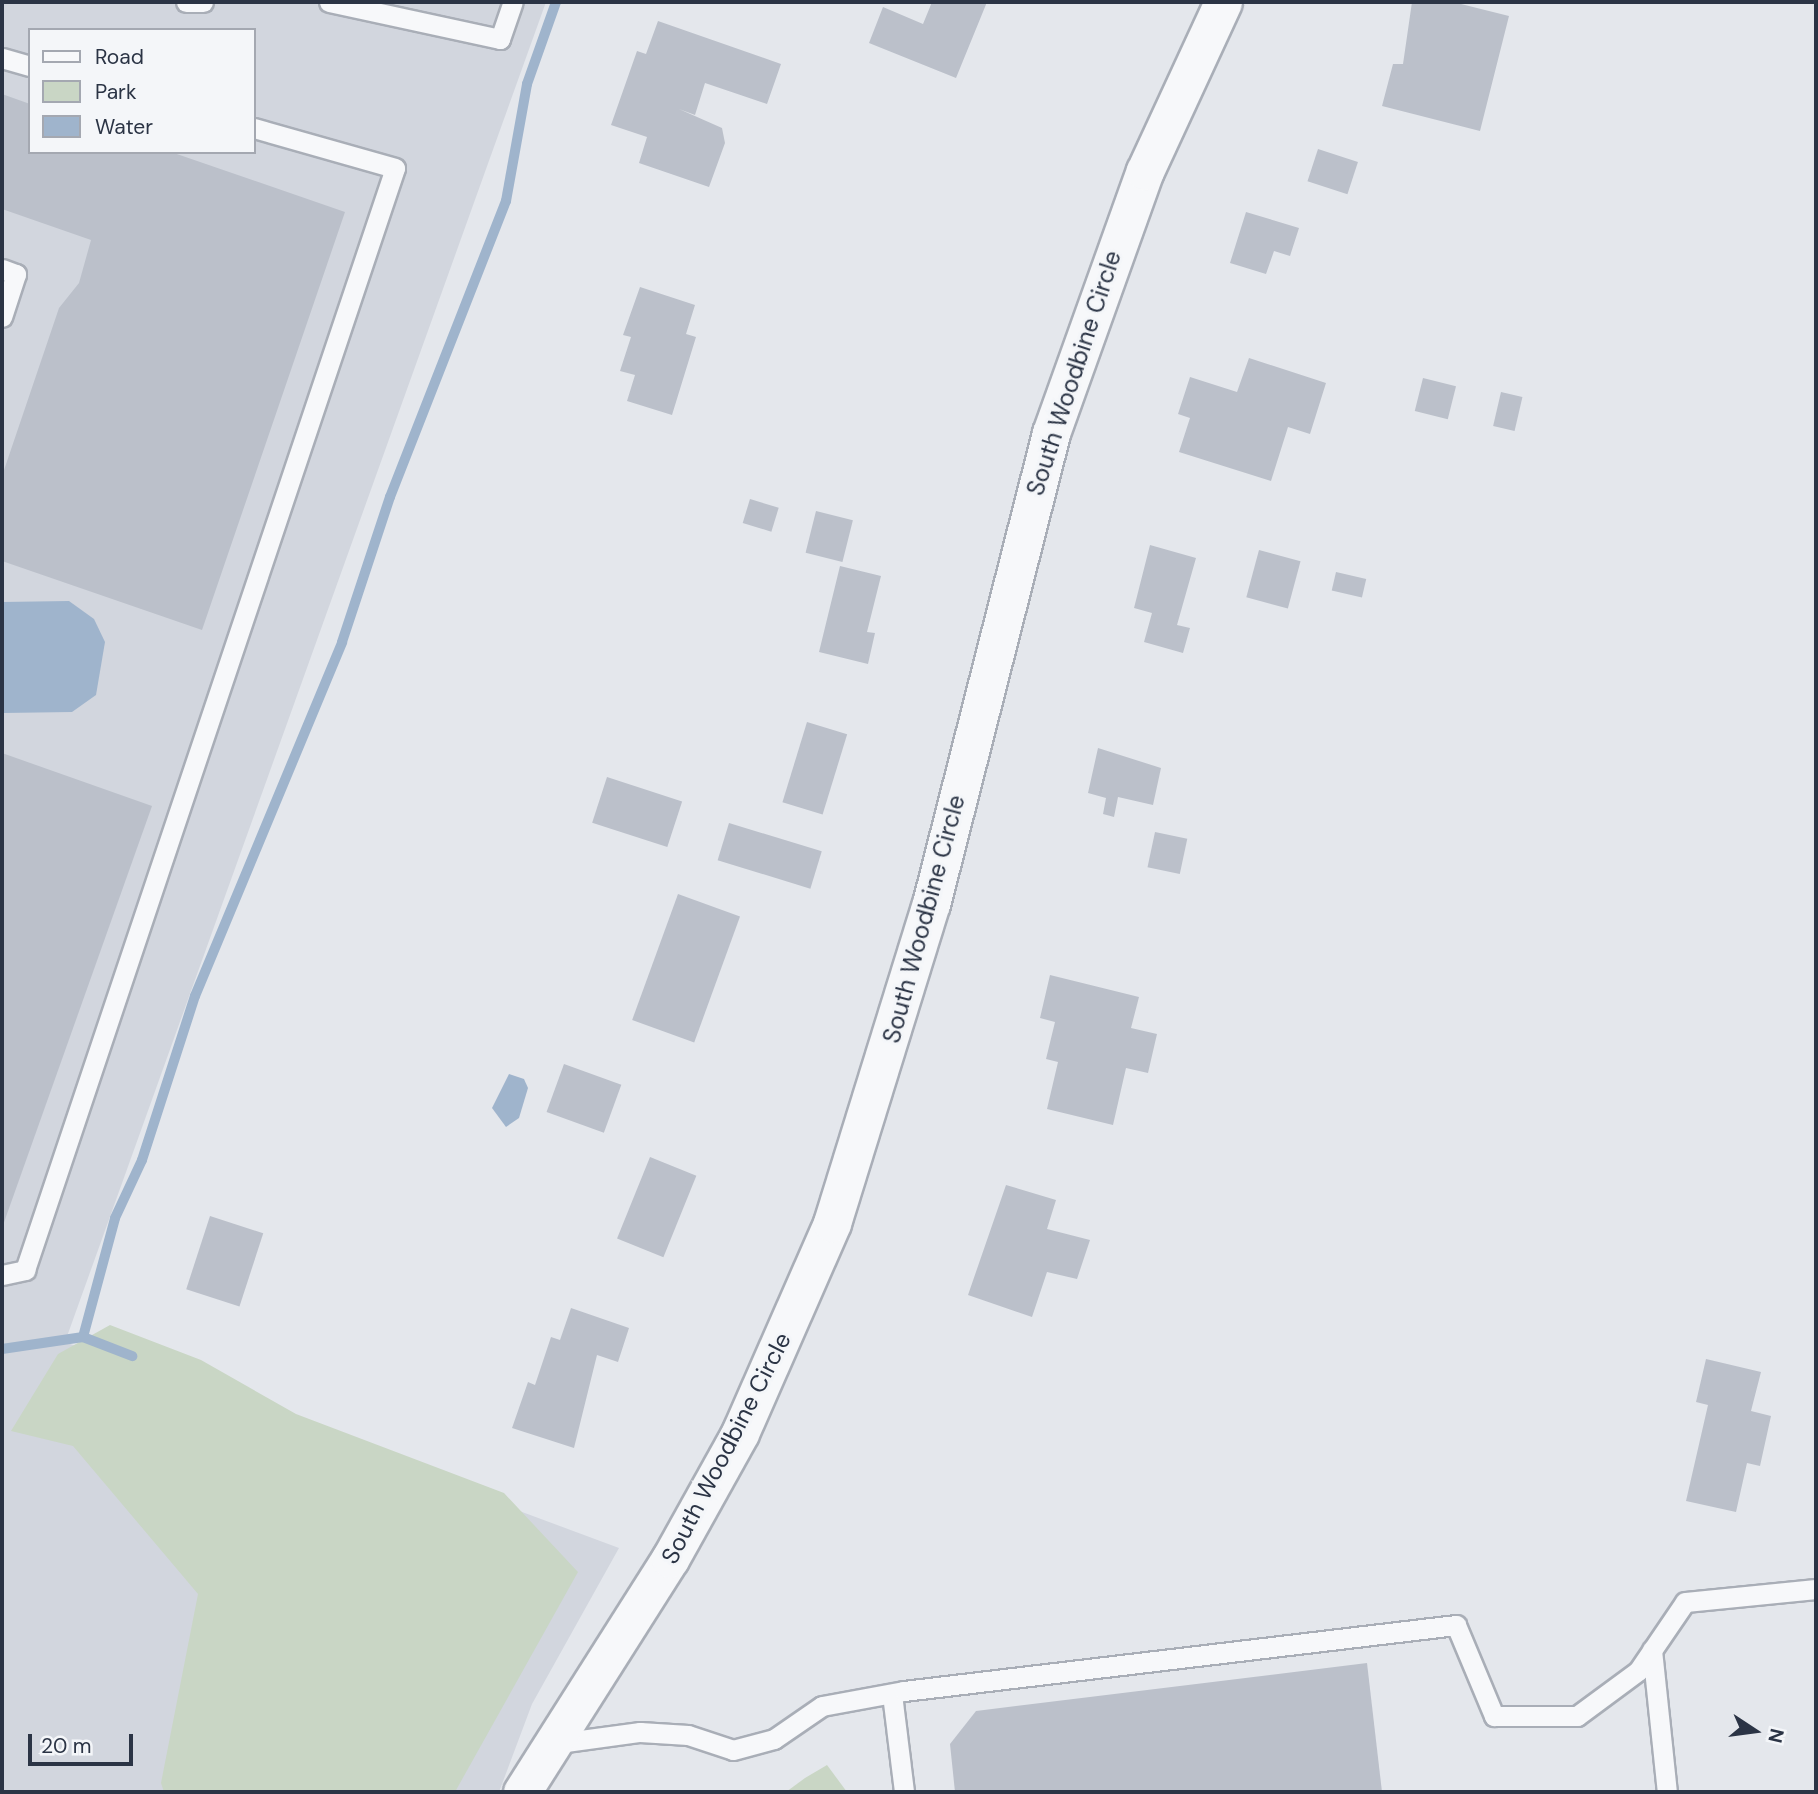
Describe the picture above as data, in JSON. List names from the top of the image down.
{
  "streets": {
    "street": ["South Woodbine Circle"]
  },
  "legend": ["Road", "Park", "Water"],
  "scale_bar": "20 m",
  "north": "right"
}
